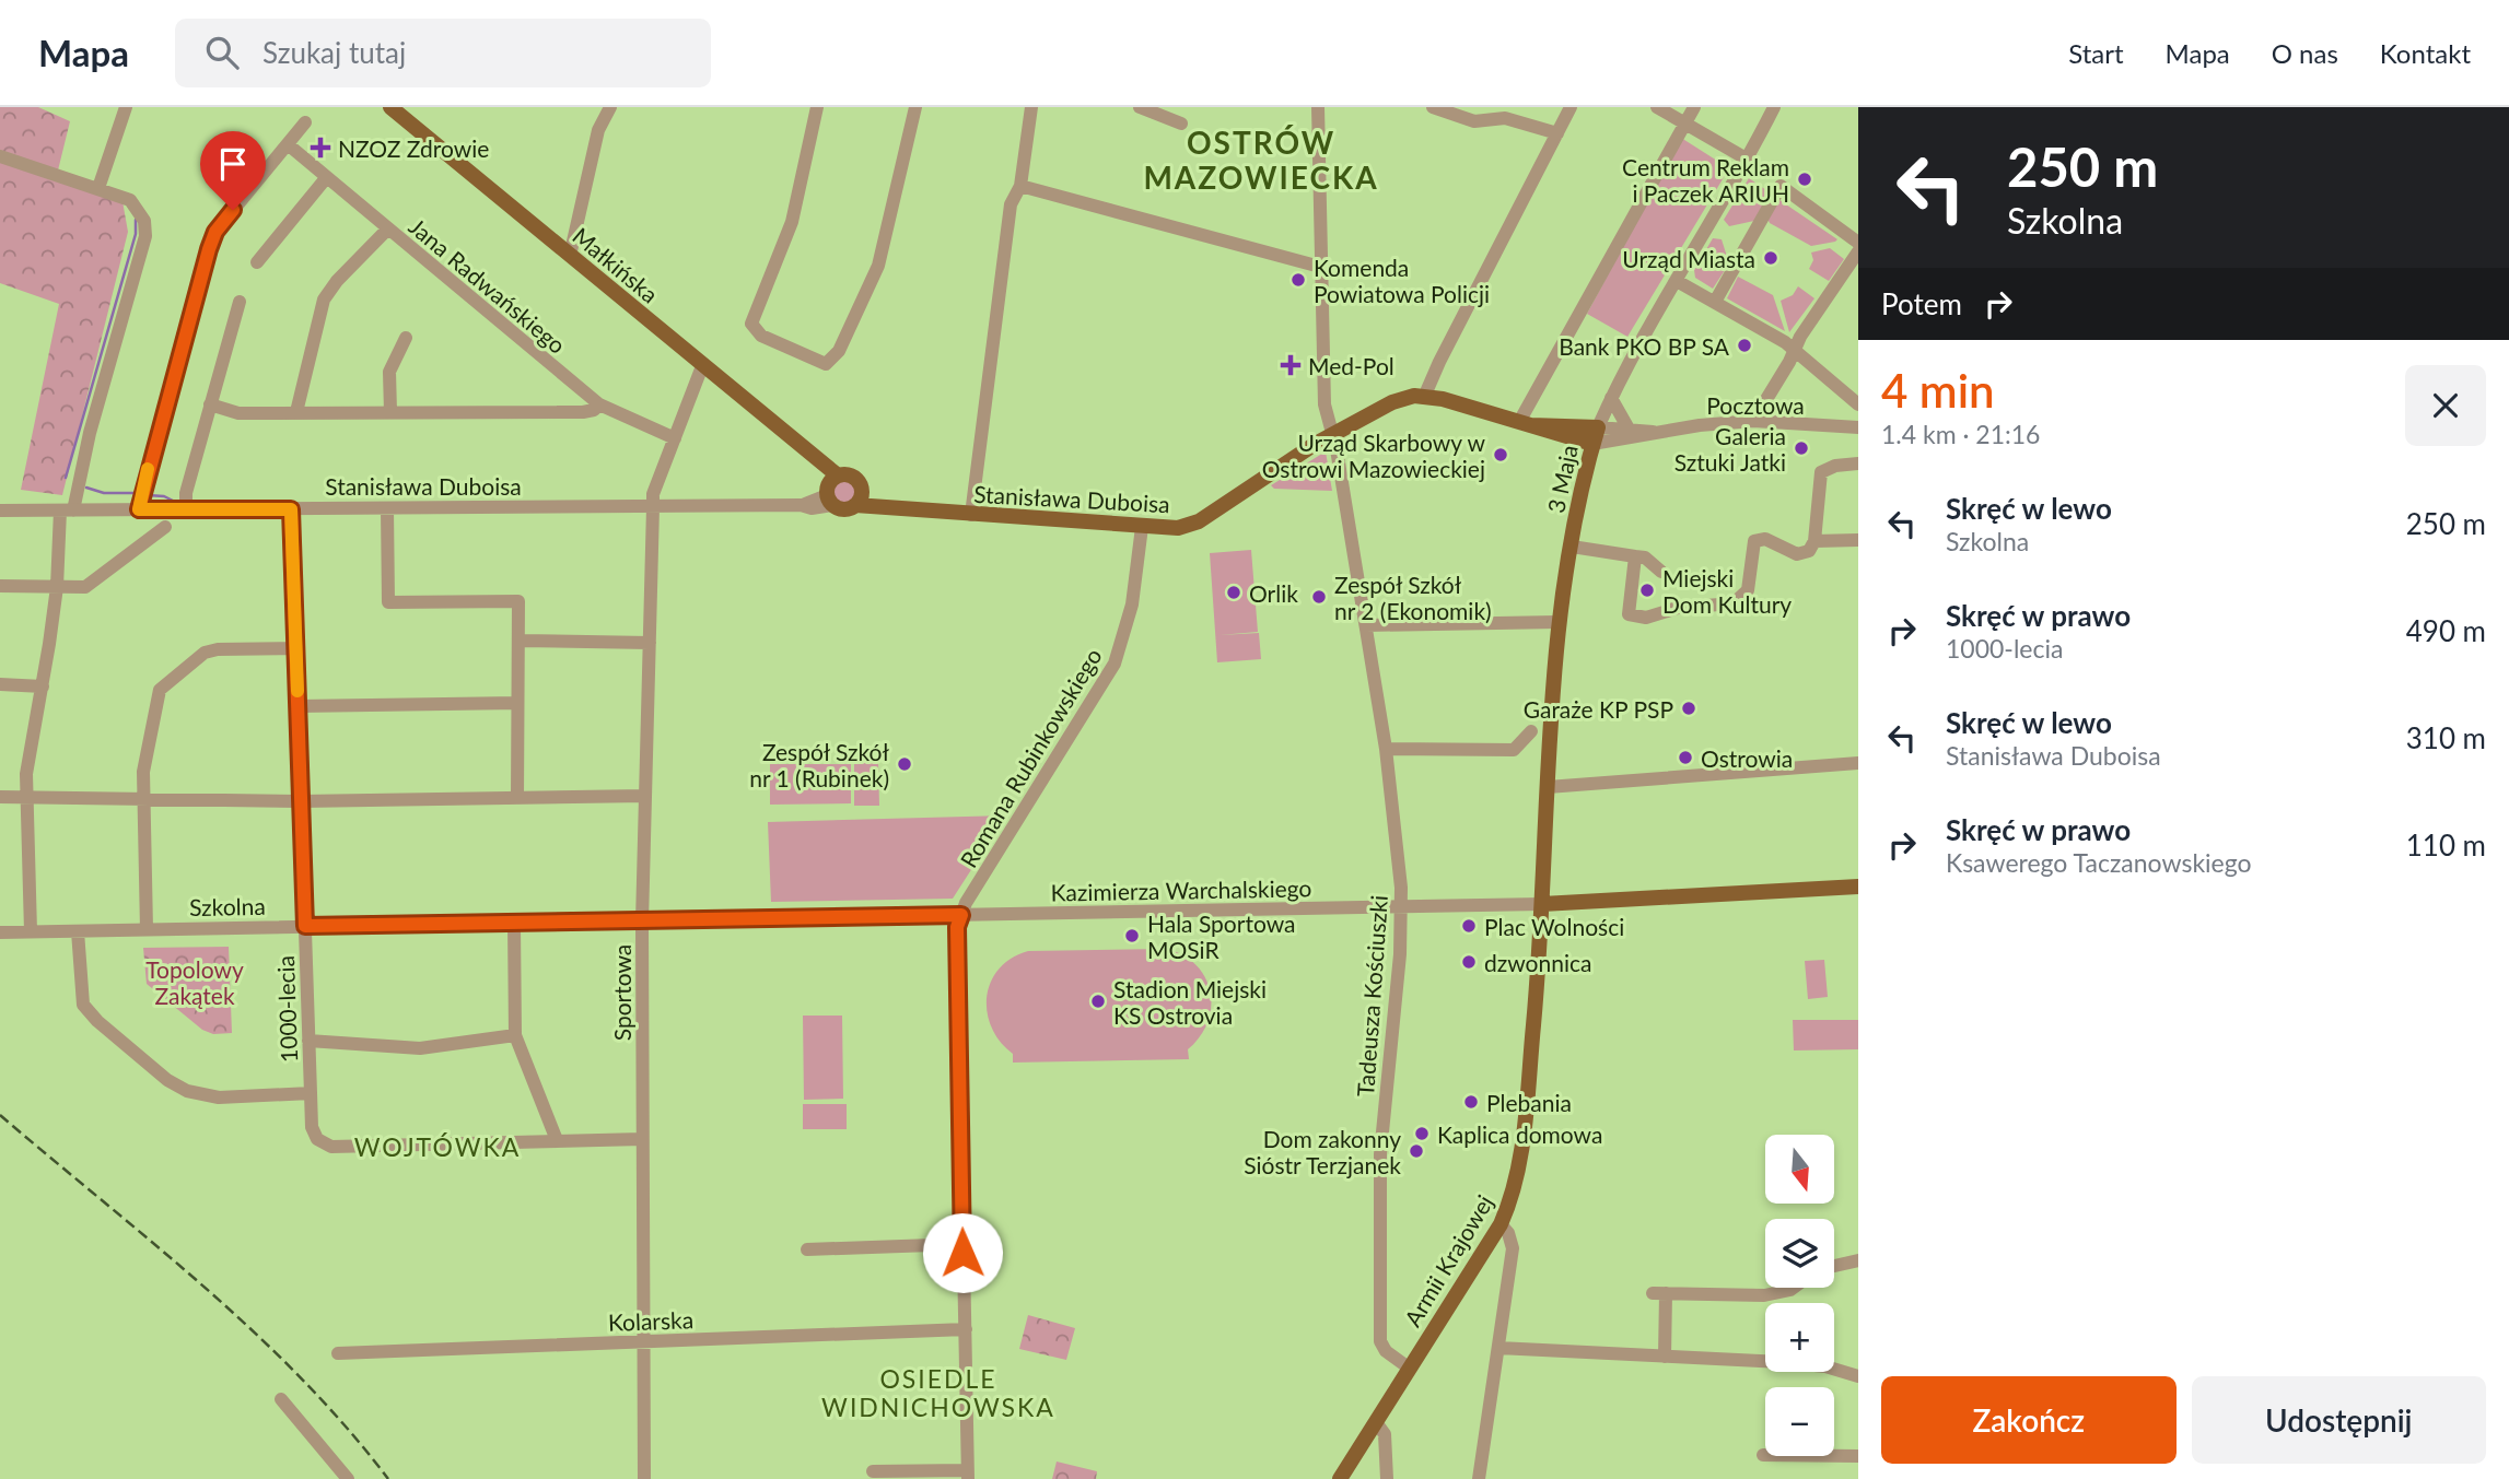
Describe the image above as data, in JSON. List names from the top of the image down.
{
  "streets": {
    "main road": [
      "Małkińska",
      "3 Maja",
      "Stanisława Duboisa",
      "Armii Krajowej"
    ],
    "street": [
      "Jana Radwańskiego",
      "Pocztowa",
      "Romana Rubinkowskiego",
      "Kazimierza Warchalskiego",
      "Szkolna",
      "Sportowa",
      "Tadeusza Kościuszki",
      "1000-lecia",
      "Kolarska"
    ]
  },
  "crossings": [
    ["Małkińska", "Stanisława Duboisa"],
    ["Małkińska", "Sportowa"],
    ["Jana Radwańskiego", "Sportowa"],
    ["Pocztowa", "3 Maja"],
    ["3 Maja", "Kazimierza Warchalskiego"],
    ["3 Maja", "Armii Krajowej"],
    ["Stanisława Duboisa", "Romana Rubinkowskiego"],
    ["Stanisława Duboisa", "Sportowa"],
    ["Stanisława Duboisa", "Tadeusza Kościuszki"],
    ["Stanisława Duboisa", "1000-lecia"],
    ["Romana Rubinkowskiego", "Kazimierza Warchalskiego"],
    ["Romana Rubinkowskiego", "Szkolna"],
    ["Kazimierza Warchalskiego", "Szkolna"],
    ["Kazimierza Warchalskiego", "Tadeusza Kościuszki"],
    ["Kazimierza Warchalskiego", "Armii Krajowej"],
    ["Szkolna", "Sportowa"],
    ["Szkolna", "1000-lecia"],
    ["Sportowa", "Kolarska"],
    ["Tadeusza Kościuszki", "Armii Krajowej"]
  ],
  "districts": ["OSTRÓW MAZOWIECKA", "WOJTÓWKA", "OSIEDLE WIDNICHOWSKA"],
  "parks": ["Topolowy Zakątek"],
  "places": {
    "health": ["NZOZ Zdrowie", "Med-Pol"],
    "other": [
      "Centrum Reklam i Paczek ARIUH",
      "Urząd Miasta",
      "Komenda Powiatowa Policji",
      "Bank PKO BP SA",
      "Galeria Sztuki Jatki",
      "Urząd Skarbowy w Ostrowi Mazowieckiej",
      "Miejski Dom Kultury",
      "Orlik",
      "Zespół Szkół nr 2 (Ekonomik)",
      "Garaże KP PSP",
      "Ostrowia",
      "Zespół Szkół nr 1 (Rubinek)",
      "Plac Wolności",
      "Hala Sportowa MOSiR",
      "dzwonnica",
      "Stadion Miejski KS Ostrovia",
      "Plebania",
      "Kaplica domowa",
      "Dom zakonny Sióstr Terzjanek"
    ]
  },
  "north": "bottom",
  "page": {
    "header": "Mapa",
    "search": "Szukaj tutaj",
    "nav": [
      "Start",
      "Mapa",
      "O nas",
      "Kontakt"
    ],
    "turn": ["250 m", "Szkolna"],
    "then": "Potem",
    "heading": ["4 min", "1.4 km · 21:16"],
    "list": [
      {
        "name": "Skręć w lewo",
        "note": "Szkolna",
        "value": "250 m"
      },
      {
        "name": "Skręć w prawo",
        "note": "1000-lecia",
        "value": "490 m"
      },
      {
        "name": "Skręć w lewo",
        "note": "Stanisława Duboisa",
        "value": "310 m"
      },
      {
        "name": "Skręć w prawo",
        "note": "Ksawerego Taczanowskiego",
        "value": "110 m"
      }
    ],
    "map_buttons": ["+", "−"],
    "buttons": ["Zakończ", "Udostępnij"]
  }
}
